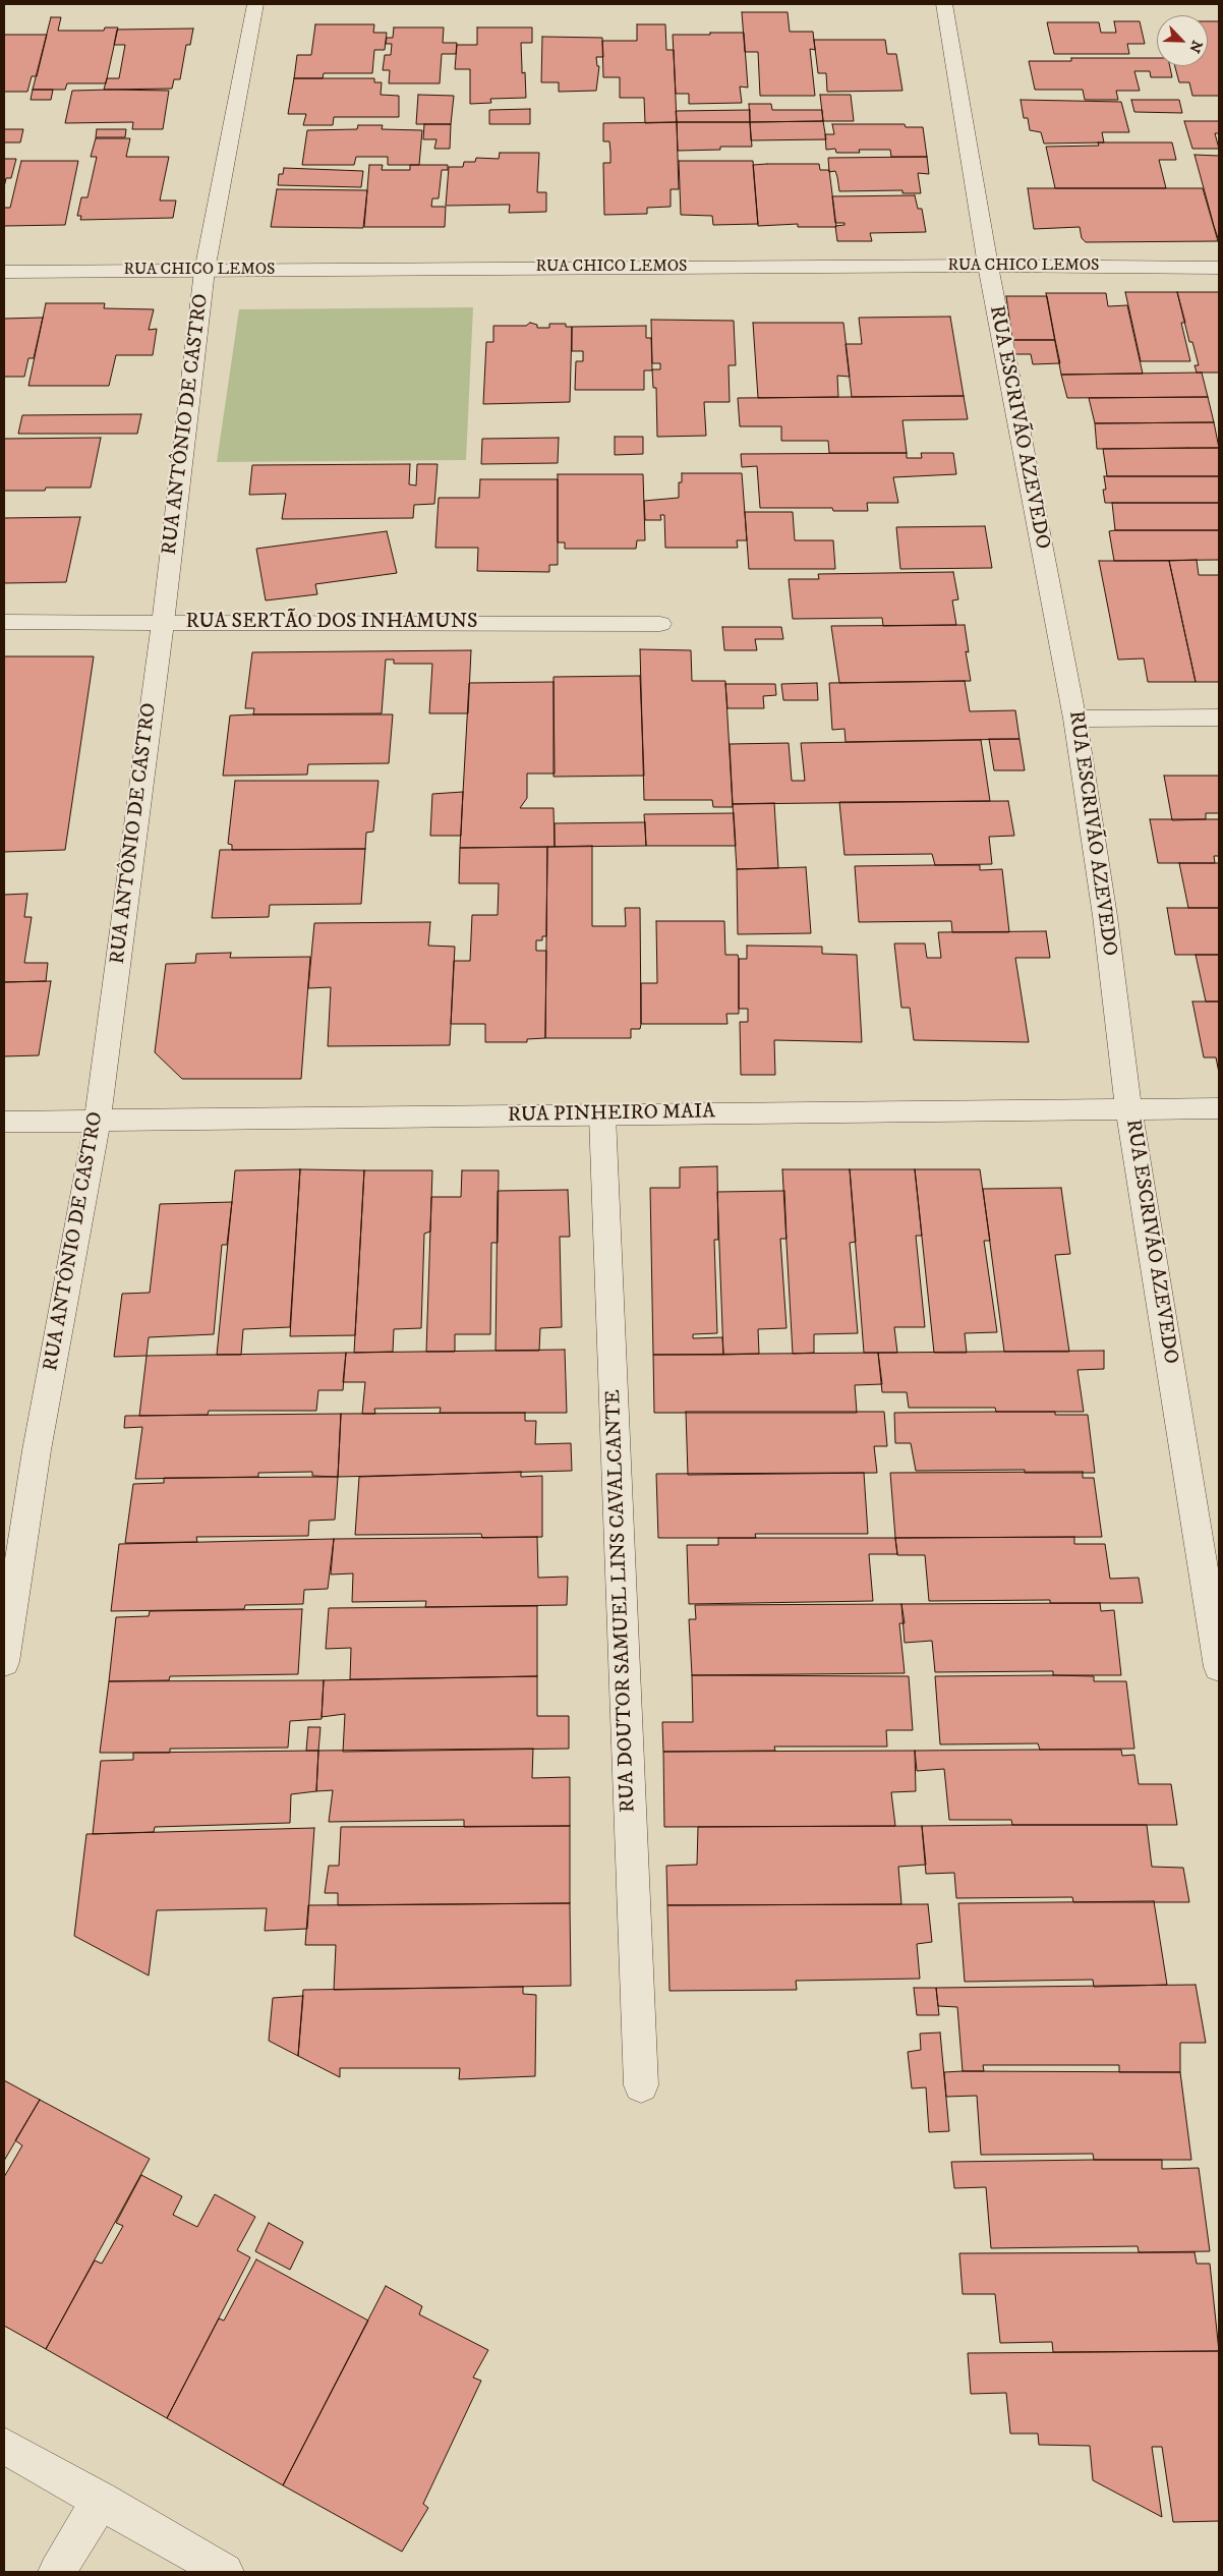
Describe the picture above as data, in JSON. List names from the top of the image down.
{
  "streets": {
    "street": [
      "RUA CHICO LEMOS",
      "RUA ANTÔNIO DE CASTRO",
      "RUA ESCRIVÃO AZEVEDO",
      "RUA SERTÃO DOS INHAMUNS",
      "RUA PINHEIRO MAIA",
      "RUA DOUTOR SAMUEL LINS CAVALCANTE"
    ]
  },
  "crossings": [
    ["RUA CHICO LEMOS", "RUA ANTÔNIO DE CASTRO"],
    ["RUA CHICO LEMOS", "RUA ESCRIVÃO AZEVEDO"],
    ["RUA ANTÔNIO DE CASTRO", "RUA SERTÃO DOS INHAMUNS"],
    ["RUA ANTÔNIO DE CASTRO", "RUA PINHEIRO MAIA"],
    ["RUA ESCRIVÃO AZEVEDO", "RUA PINHEIRO MAIA"],
    ["RUA PINHEIRO MAIA", "RUA DOUTOR SAMUEL LINS CAVALCANTE"]
  ],
  "north": "bottom right"
}
